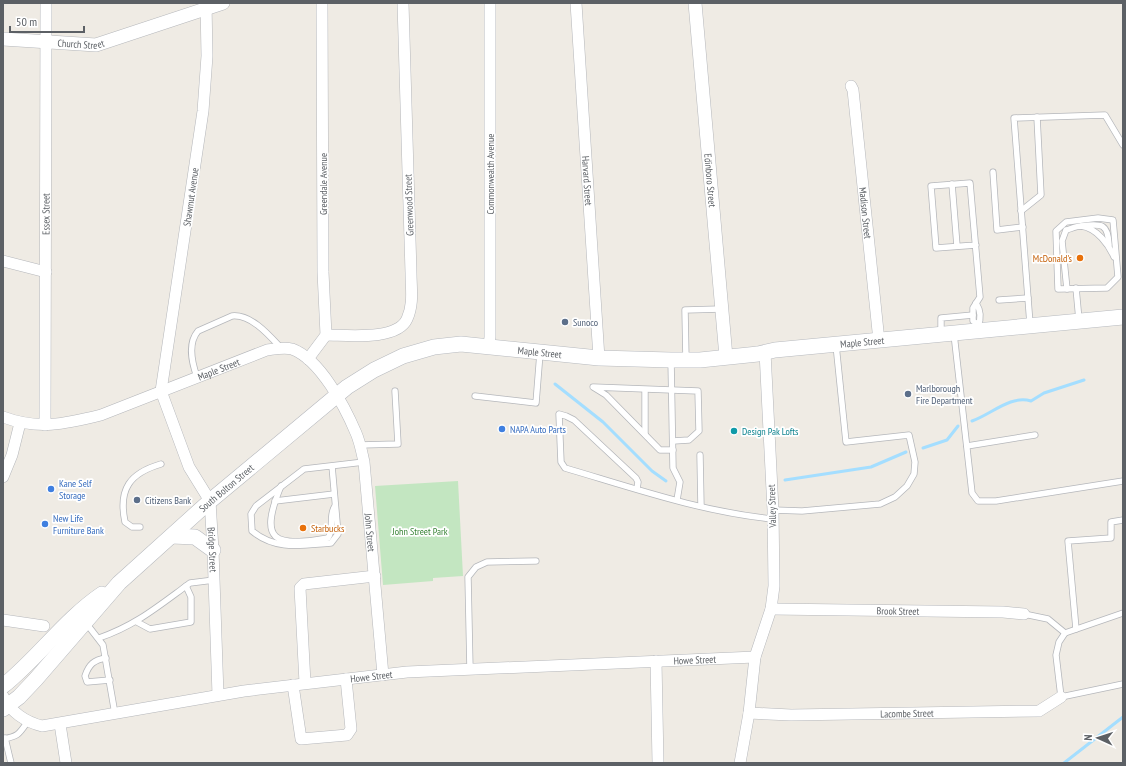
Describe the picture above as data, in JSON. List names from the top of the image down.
{
  "streets": {
    "main road": ["Maple Street", "South Bolton Street"],
    "street": [
      "Church Street",
      "Commonwealth Avenue",
      "Edinboro Street",
      "Harvard Street",
      "Greendale Avenue",
      "Shawmut Avenue",
      "Greenwood Street",
      "Madison Street",
      "Essex Street",
      "Valley Street",
      "John Street",
      "Bridge Street",
      "Brook Street",
      "Howe Street",
      "Lacombe Street"
    ]
  },
  "crossings": [
    ["Church Street", "Shawmut Avenue"],
    ["Church Street", "Essex Street"],
    ["Commonwealth Avenue", "Maple Street"],
    ["Edinboro Street", "Maple Street"],
    ["Harvard Street", "Maple Street"],
    ["Greendale Avenue", "Greenwood Street"],
    ["Shawmut Avenue", "Maple Street"],
    ["Shawmut Avenue", "Bridge Street"],
    ["Madison Street", "Maple Street"],
    ["Essex Street", "Maple Street"],
    ["Maple Street", "South Bolton Street"],
    ["Maple Street", "Valley Street"],
    ["Maple Street", "John Street"],
    ["Maple Street", "Bridge Street"],
    ["South Bolton Street", "John Street"],
    ["South Bolton Street", "Bridge Street"],
    ["South Bolton Street", "Howe Street"],
    ["Valley Street", "Brook Street"],
    ["Valley Street", "Howe Street"],
    ["Valley Street", "Lacombe Street"],
    ["John Street", "Howe Street"],
    ["Bridge Street", "Howe Street"]
  ],
  "parks": ["John Street Park"],
  "places": [
    "McDonald's",
    "Sunoco",
    "Marlborough Fire Department",
    "NAPA Auto Parts",
    "Design Pak Lofts",
    "Kane Self Storage",
    "Citizens Bank",
    "New Life Furniture Bank",
    "Starbucks"
  ],
  "scale_bar": "50 m",
  "north": "left"
}
